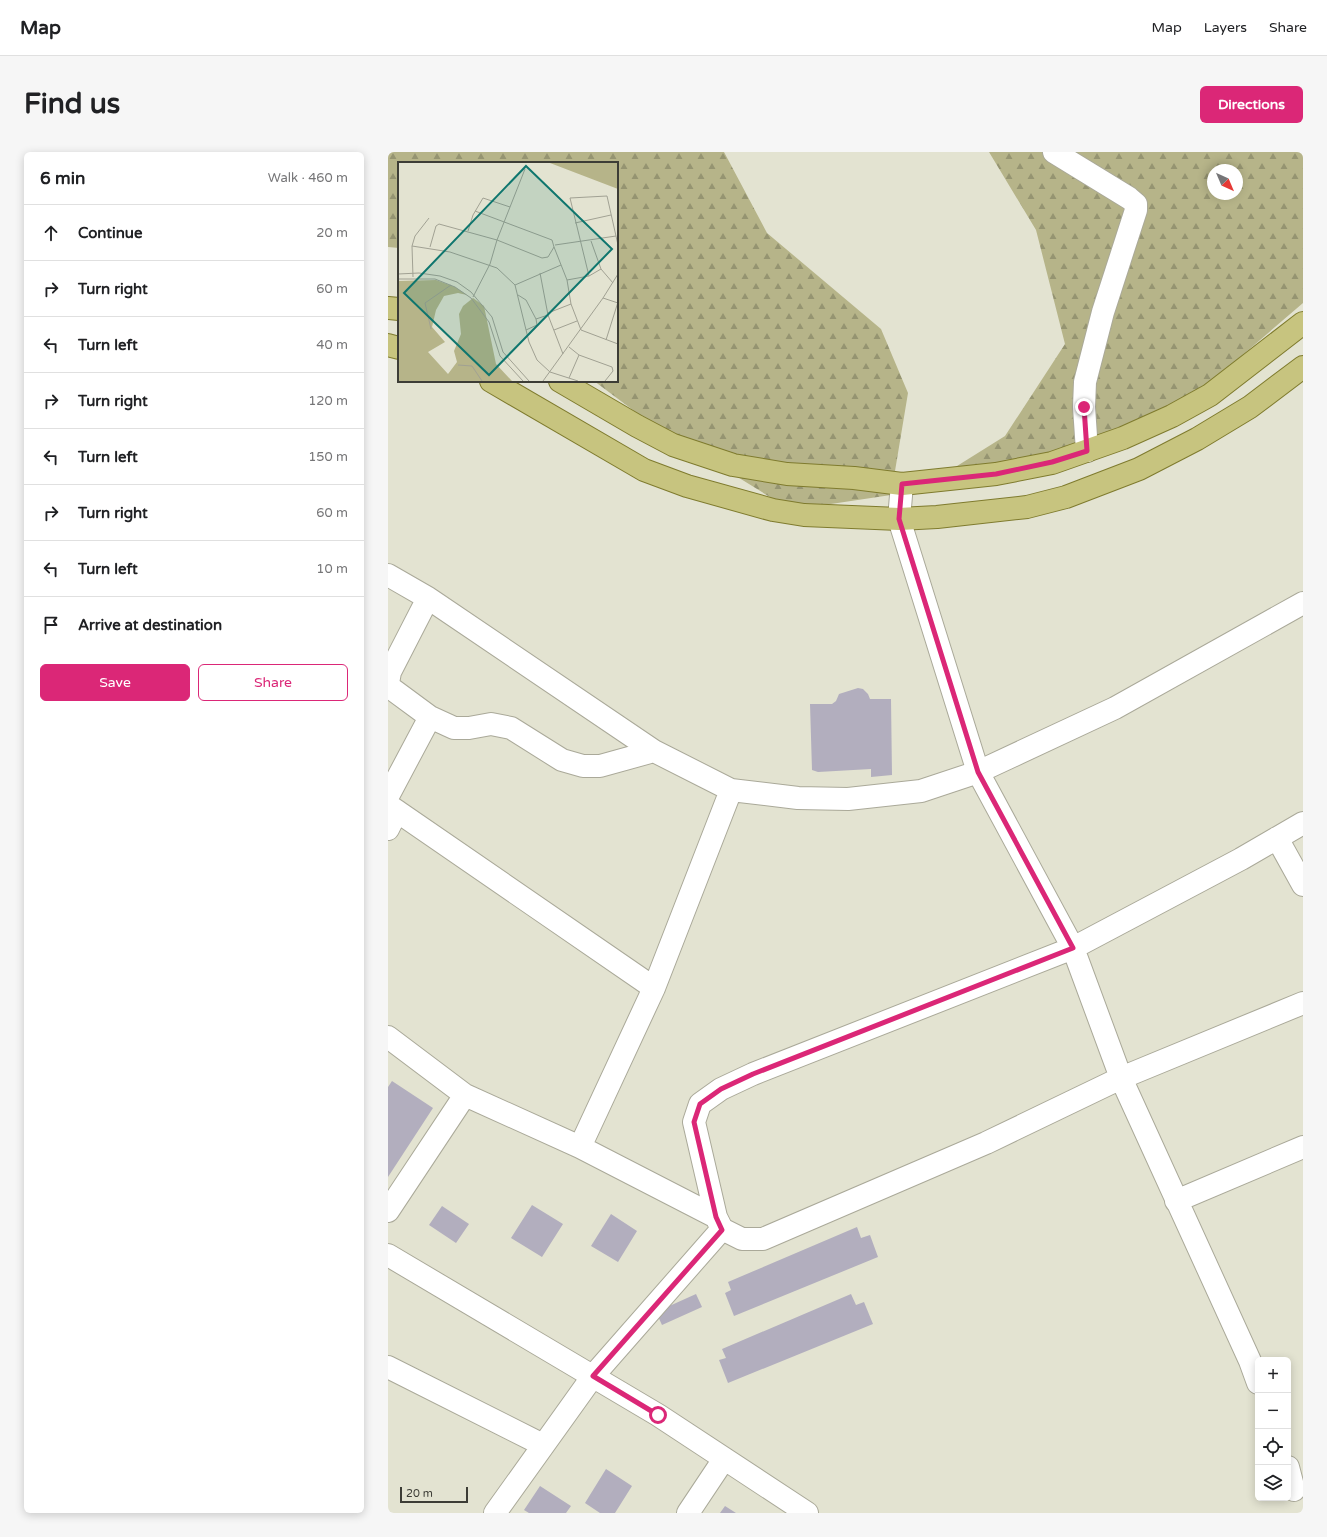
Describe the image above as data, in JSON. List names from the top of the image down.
{
  "scale_bar": "20 m",
  "north": "bottom right",
  "page": {
    "header": "Map",
    "nav": ["Map", "Layers", "Share"],
    "buttons": [
      "Directions",
      ["Save", "Share"]
    ],
    "title": "Find us",
    "heading": ["6 min", "Walk · 460 m"],
    "list": [
      ["Continue", "20 m"],
      ["Turn right", "60 m"],
      ["Turn left", "40 m"],
      ["Turn right", "120 m"],
      ["Turn left", "150 m"],
      ["Turn right", "60 m"],
      ["Turn left", "10 m"],
      "Arrive at destination"
    ],
    "map_buttons": ["+", "−"],
    "scale": "20 m"
  }
}
